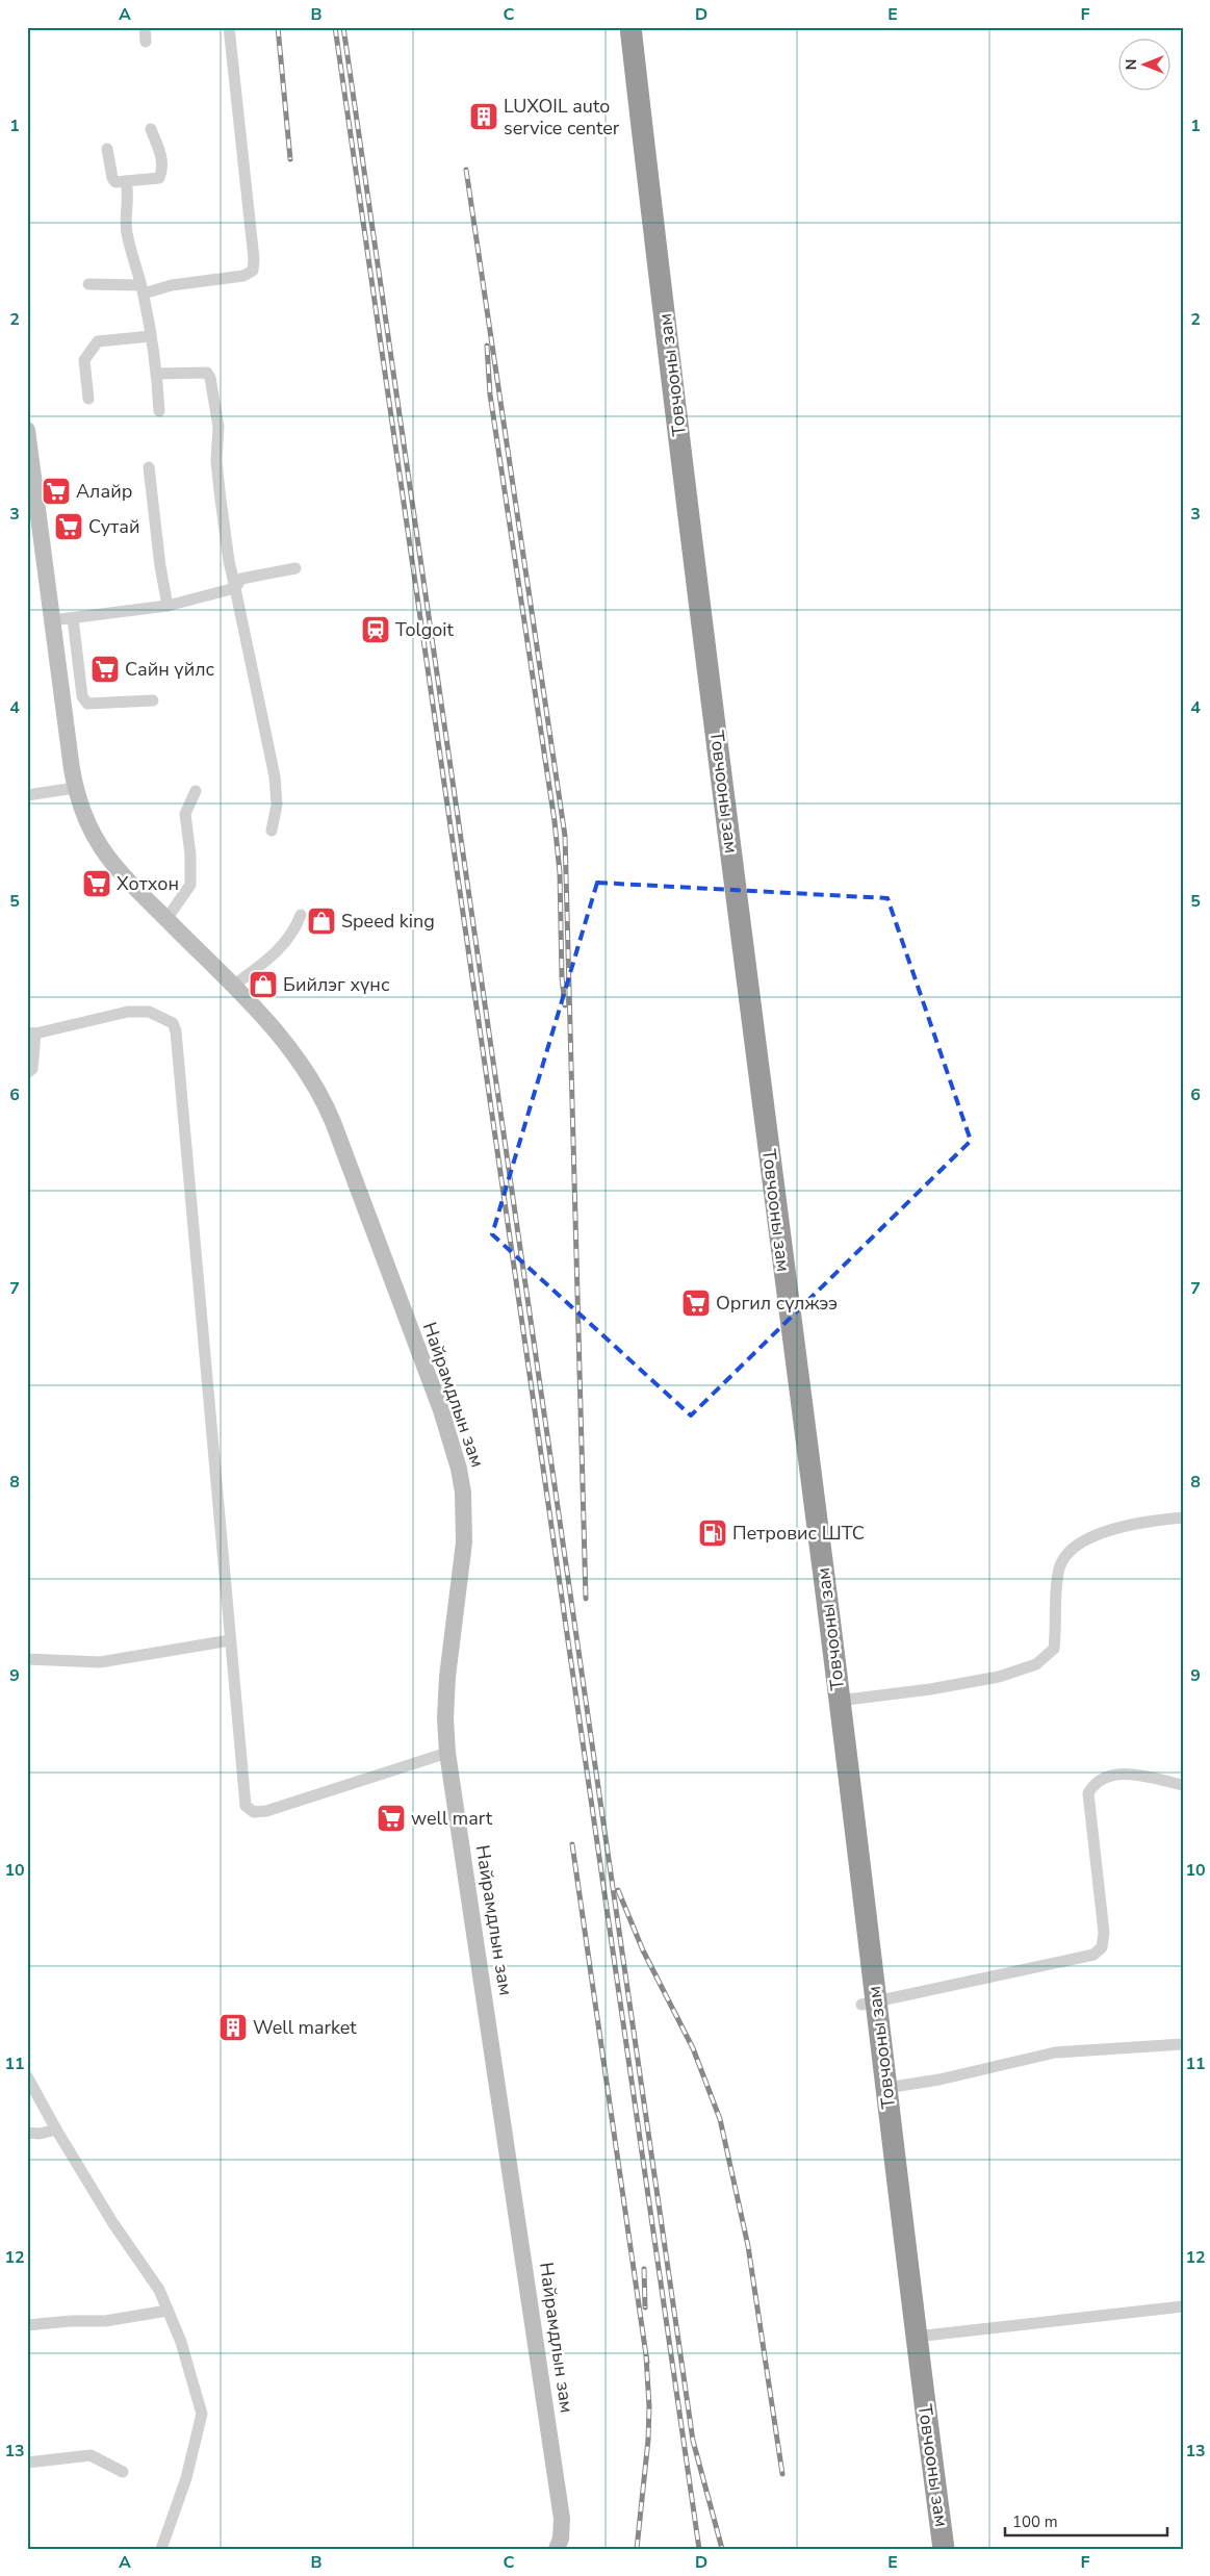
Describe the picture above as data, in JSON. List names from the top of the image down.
{
  "streets": {
    "highway": ["Товчооны зам"],
    "main road": ["Найрамдлын зам"]
  },
  "places": {
    "building": ["LUXOIL auto service center", "Well market"],
    "supermarket": [
      "Алайр",
      "Сутай",
      "Сайн үйлс",
      "Хотхон",
      "Оргил сүлжээ",
      "well mart"
    ],
    "station": ["Tolgoit"],
    "shop": ["Speed king", "Бийлэг хүнс"],
    "fuel station": ["Петровис ШТС"]
  },
  "scale_bar": "100 m",
  "north": "left",
  "grid": {
    "columns": [
      "A",
      "B",
      "C",
      "D",
      "E",
      "F"
    ],
    "rows": [
      "1",
      "2",
      "3",
      "4",
      "5",
      "6",
      "7",
      "8",
      "9",
      "10",
      "11",
      "12",
      "13"
    ]
  }
}
